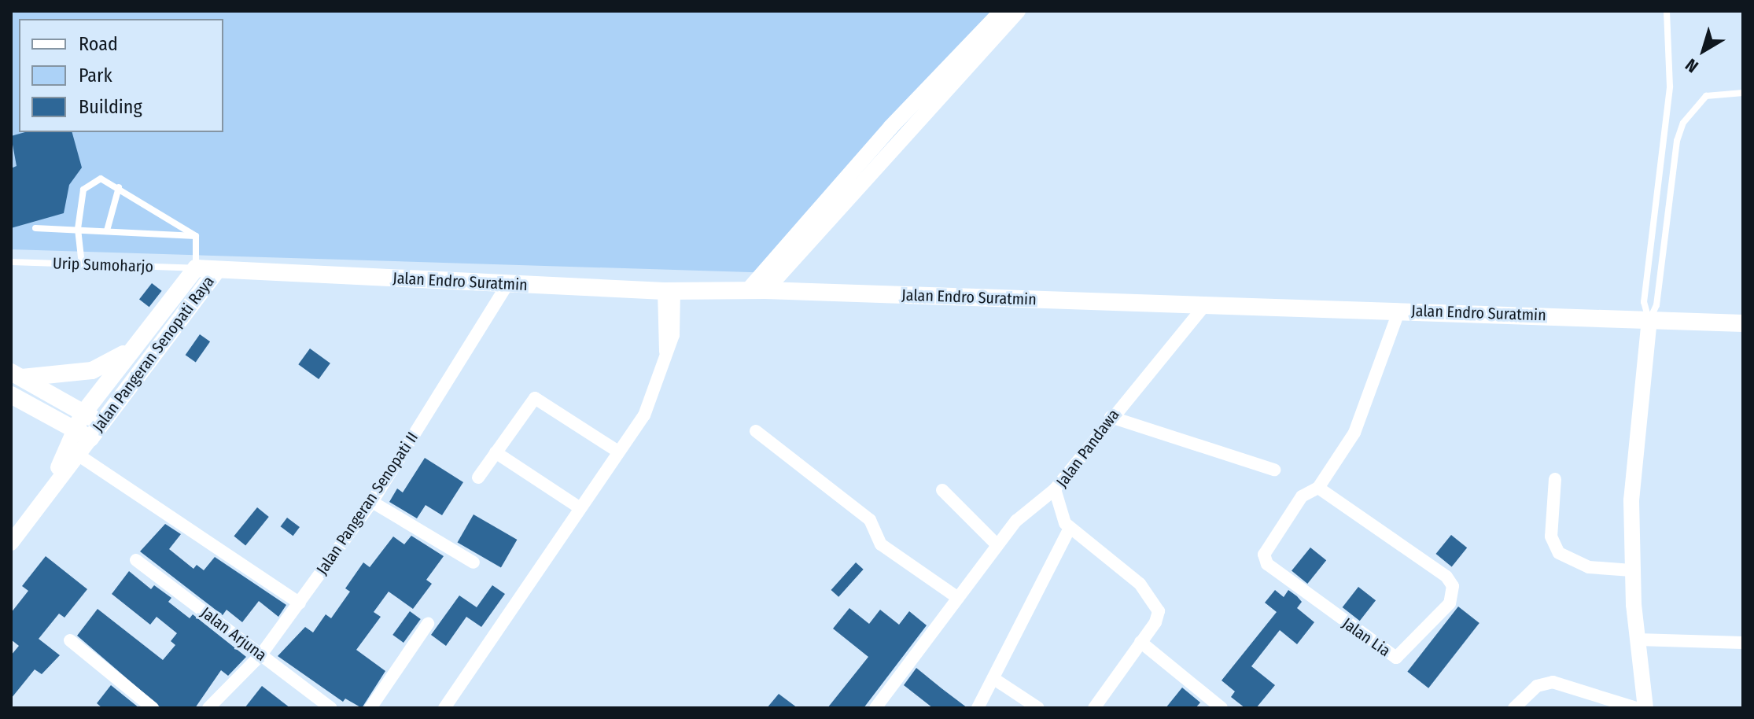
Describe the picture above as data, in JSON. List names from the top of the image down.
{
  "streets": {
    "main road": ["Jalan Endro Suratmin", "Jalan Pangeran Senopati Raya"],
    "street": [
      "Jalan Pandawa",
      "Jalan Pangeran Senopati II",
      "Jalan Arjuna",
      "Jalan Lia"
    ],
    "lane": ["Urip Sumoharjo"]
  },
  "crossings": [
    ["Urip Sumoharjo", "Jalan Endro Suratmin"],
    ["Urip Sumoharjo", "Jalan Pangeran Senopati Raya"],
    ["Jalan Endro Suratmin", "Jalan Pangeran Senopati Raya"],
    ["Jalan Endro Suratmin", "Jalan Pandawa"],
    ["Jalan Endro Suratmin", "Jalan Pangeran Senopati II"],
    ["Jalan Endro Suratmin", "Jalan Lia"],
    ["Jalan Pangeran Senopati II", "Jalan Arjuna"]
  ],
  "legend": ["Road", "Park", "Building"],
  "north": "bottom left"
}
